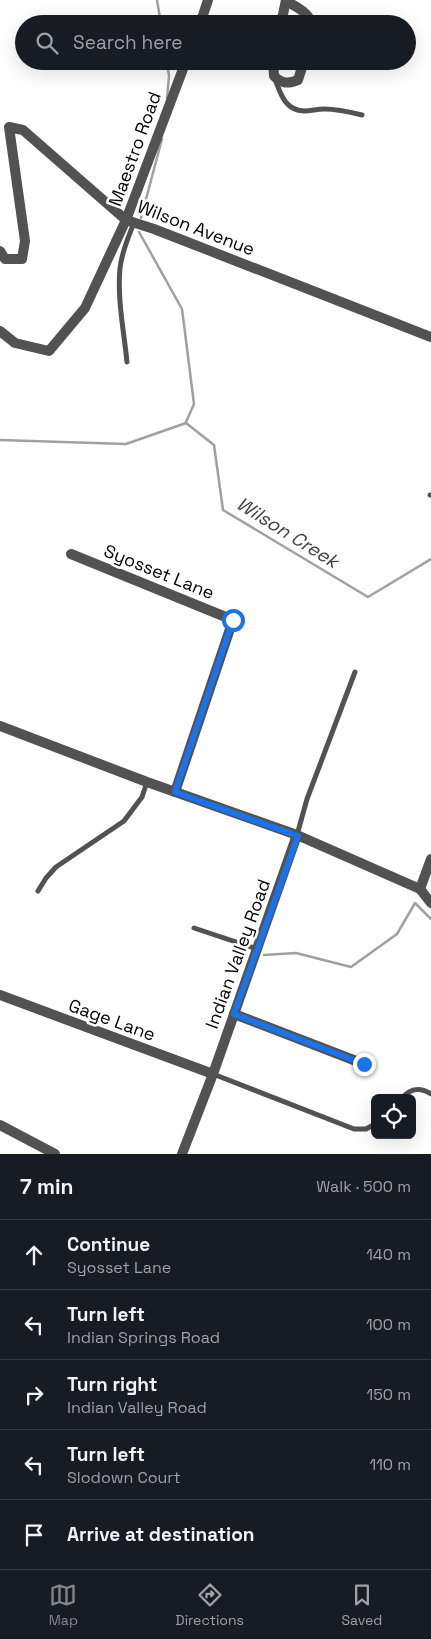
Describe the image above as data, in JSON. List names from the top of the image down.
{
  "streets": {
    "street": [
      "Maestro Road",
      "Wilson Avenue",
      "Syosset Lane",
      "Indian Valley Road",
      "Gage Lane"
    ]
  },
  "crossings": [
    ["Maestro Road", "Wilson Avenue"],
    ["Indian Valley Road", "Gage Lane"]
  ],
  "water": ["Wilson Creek"],
  "page": {
    "search": "Search here",
    "heading": ["7 min", "Walk · 500 m"],
    "list": [
      ["Continue", "Syosset Lane", "140 m"],
      ["Turn left", "Indian Springs Road", "100 m"],
      ["Turn right", "Indian Valley Road", "150 m"],
      ["Turn left", "Slodown Court", "110 m"],
      "Arrive at destination"
    ],
    "nav": ["Map", "Directions", "Saved"]
  }
}
